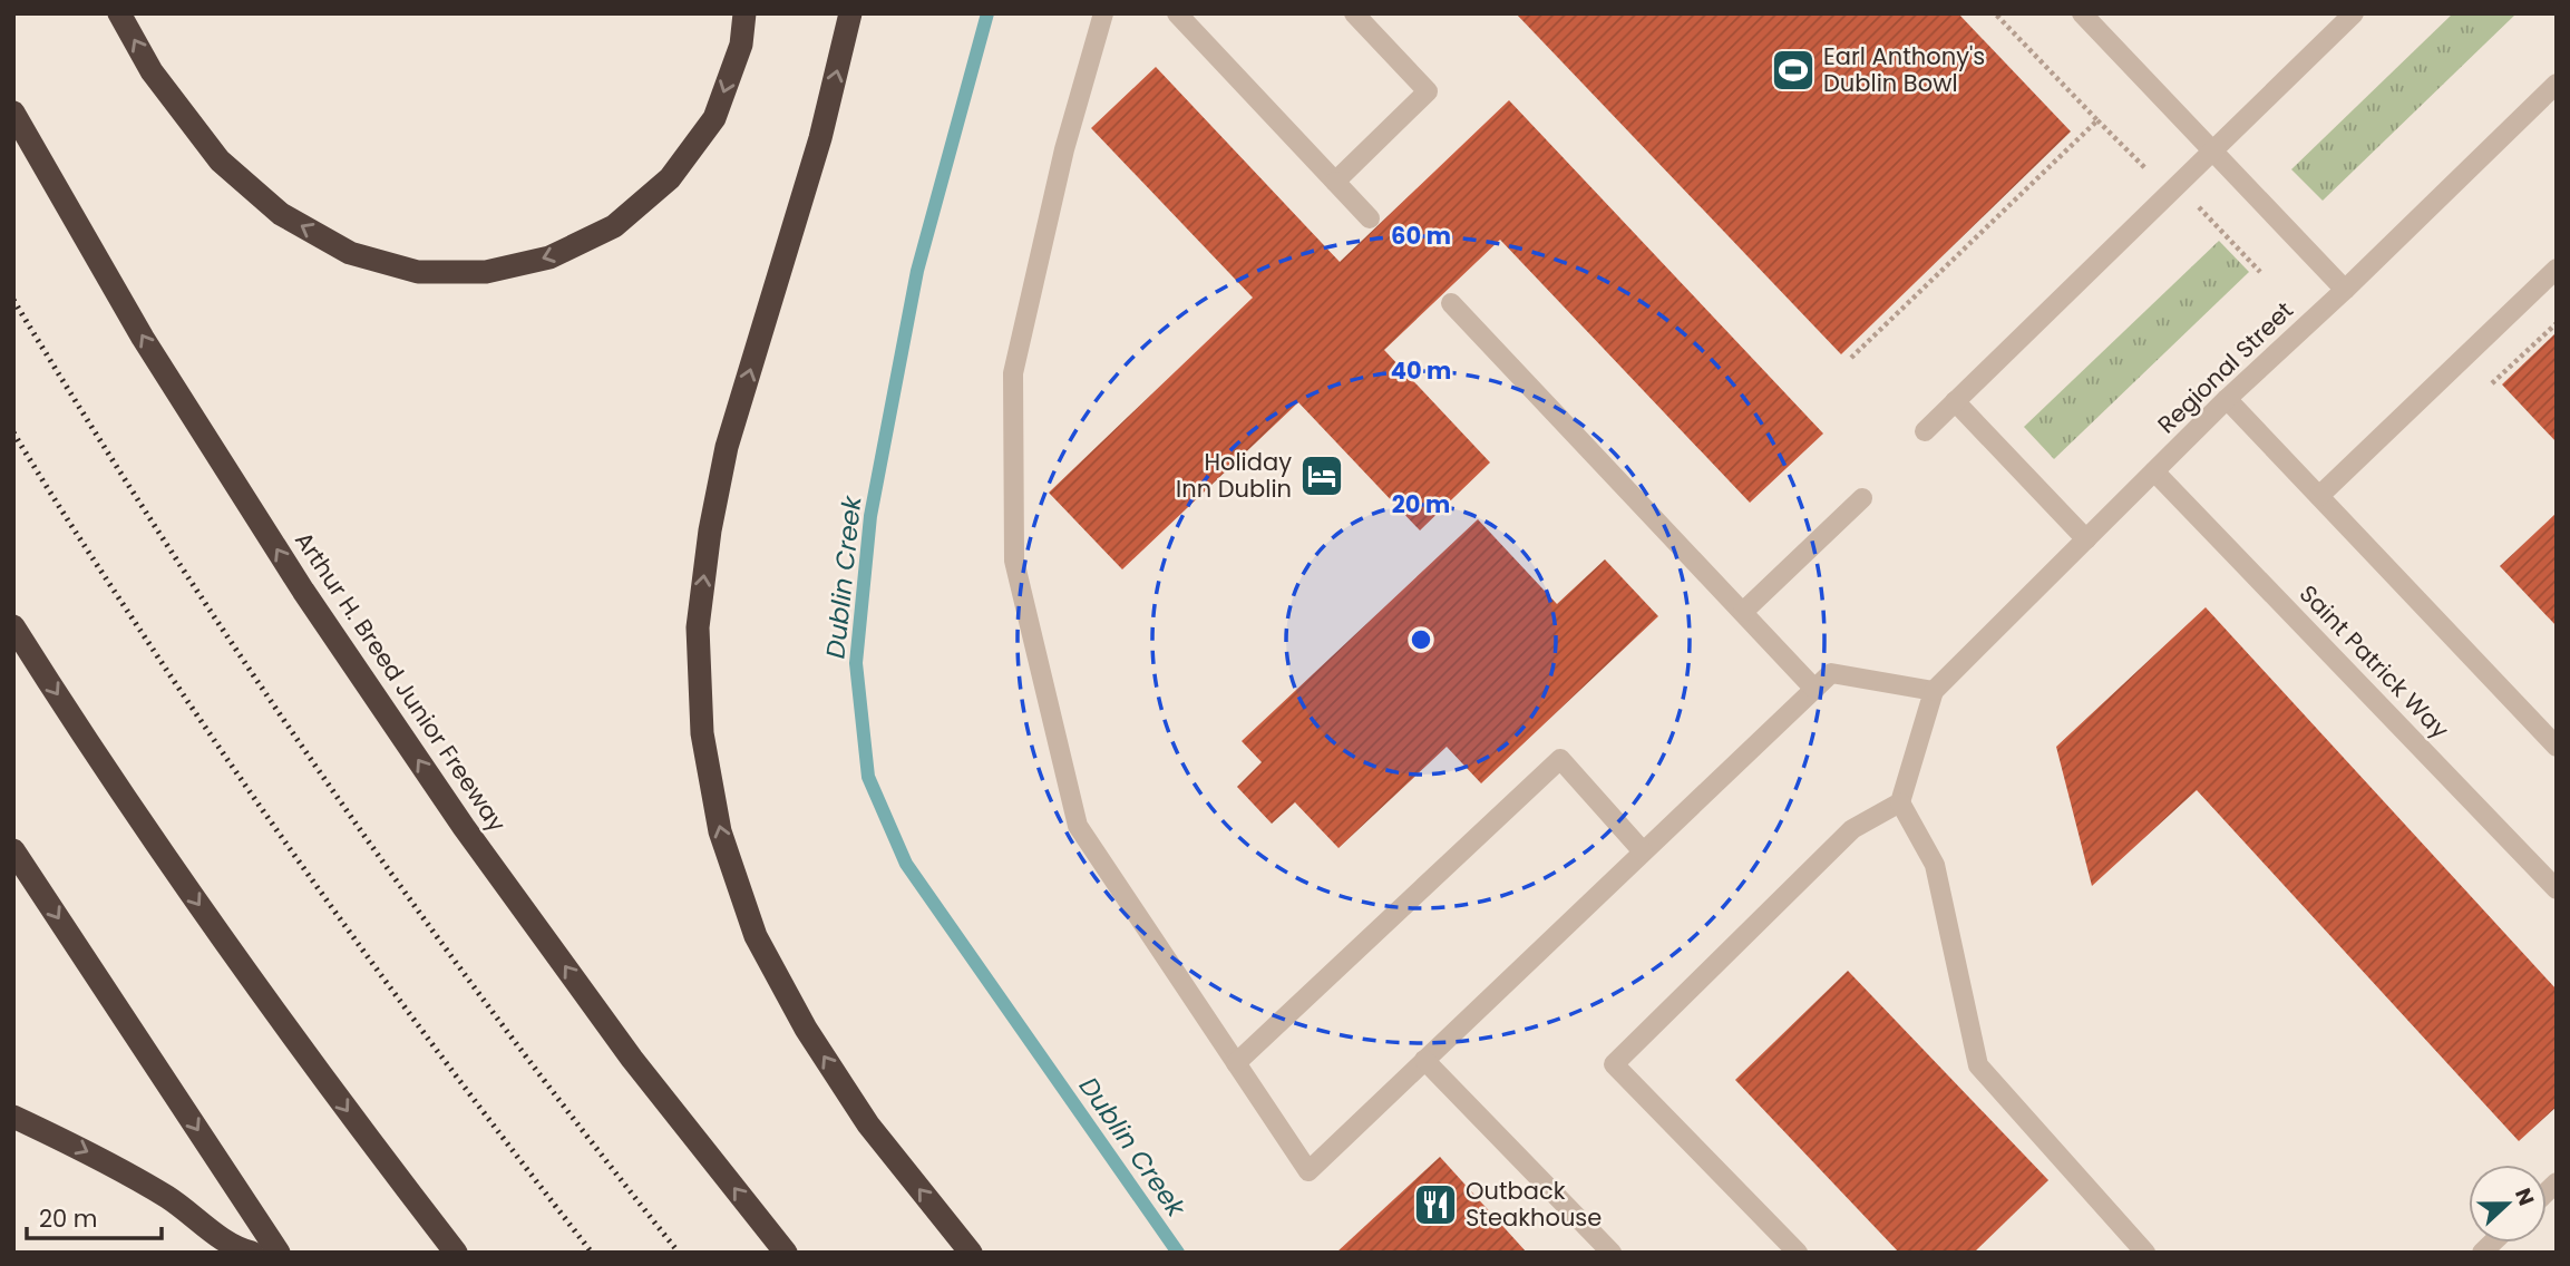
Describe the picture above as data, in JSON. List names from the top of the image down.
{
  "streets": {
    "highway": ["Arthur H. Breed Junior Freeway"],
    "street": ["Regional Street", "Saint Patrick Way"]
  },
  "crossings": [
    ["Regional Street", "Saint Patrick Way"]
  ],
  "one_way": ["Arthur H. Breed Junior Freeway"],
  "water": ["Dublin Creek"],
  "places": {
    "sports": ["Earl Anthony's Dublin Bowl"],
    "hotel": ["Holiday Inn Dublin"],
    "restaurant": ["Outback Steakhouse"]
  },
  "scale_bar": "20 m",
  "north": "right",
  "rings": ["60 m", "40 m", "20 m"]
}
